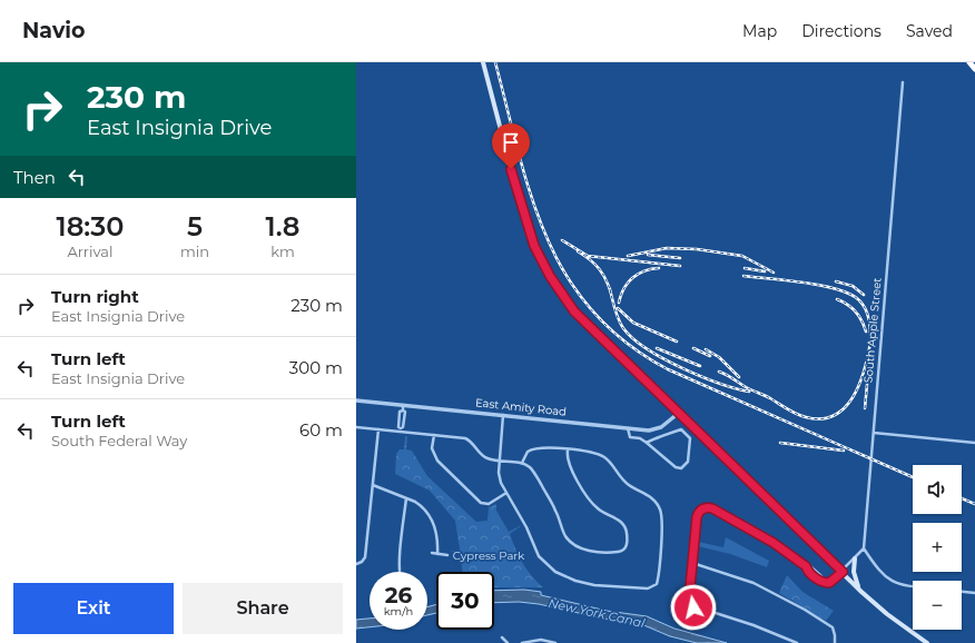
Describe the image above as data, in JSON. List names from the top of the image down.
{
  "streets": {
    "street": ["South Apple Street", "East Amity Road"]
  },
  "water": ["New York Canal"],
  "parks": ["Cypress Park"],
  "page": {
    "header": "Navio",
    "nav": ["Map", "Directions", "Saved"],
    "turn": ["230 m", "East Insignia Drive"],
    "then": "Then",
    "eta": [
      "18:30",
      "Arrival",
      "5",
      "min",
      "1.8",
      "km"
    ],
    "list": [
      {
        "name": "Turn right",
        "note": "East Insignia Drive",
        "value": "230 m"
      },
      {
        "name": "Turn left",
        "note": "East Insignia Drive",
        "value": "300 m"
      },
      {
        "name": "Turn left",
        "note": "South Federal Way",
        "value": "60 m"
      }
    ],
    "map_buttons": ["+", "−"],
    "speed": "26 km/h",
    "limit": "30",
    "buttons": ["Exit", "Share"]
  }
}
